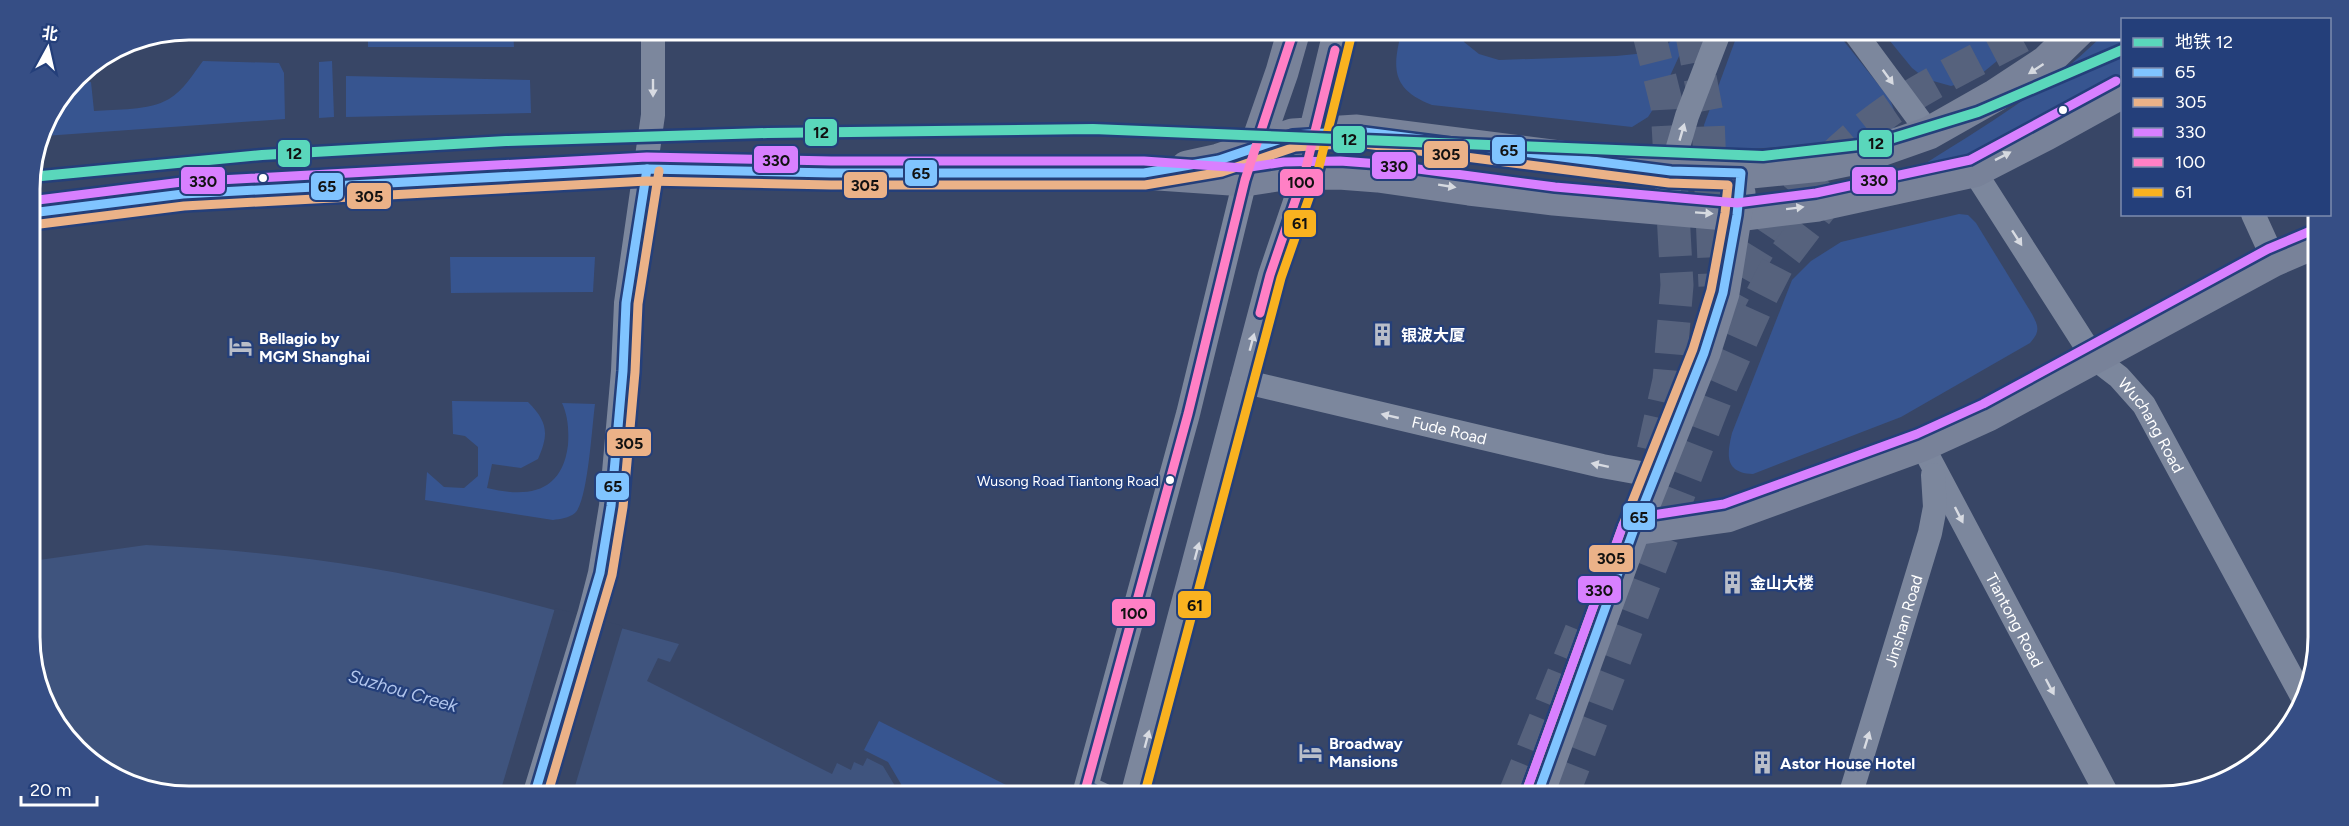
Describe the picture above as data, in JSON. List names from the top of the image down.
{
  "streets": {
    "street": [
      "Wuchang Road",
      "Fude Road",
      "Jinshan Road",
      "Tiantong Road"
    ]
  },
  "crossings": [
    ["Jinshan Road", "Tiantong Road"]
  ],
  "one_way": [
    "Wuchang Road",
    "Fude Road",
    "Jinshan Road",
    "Tiantong Road"
  ],
  "water": ["Suzhou Creek"],
  "places": {
    "building": ["银波大厦", "金山大楼", "Astor House Hotel"],
    "hotel": ["Bellagio by MGM Shanghai", "Broadway Mansions"],
    "other": ["Wusong Road Tiantong Road"]
  },
  "lines": [
    "transit line 100",
    "transit line 61",
    "metro line 12",
    "transit line 330",
    "transit line 65",
    "transit line 305"
  ],
  "legend": [
    "地铁 12",
    "65",
    "305",
    "330",
    "100",
    "61"
  ],
  "scale_bar": "20 m",
  "north": "top"
}
